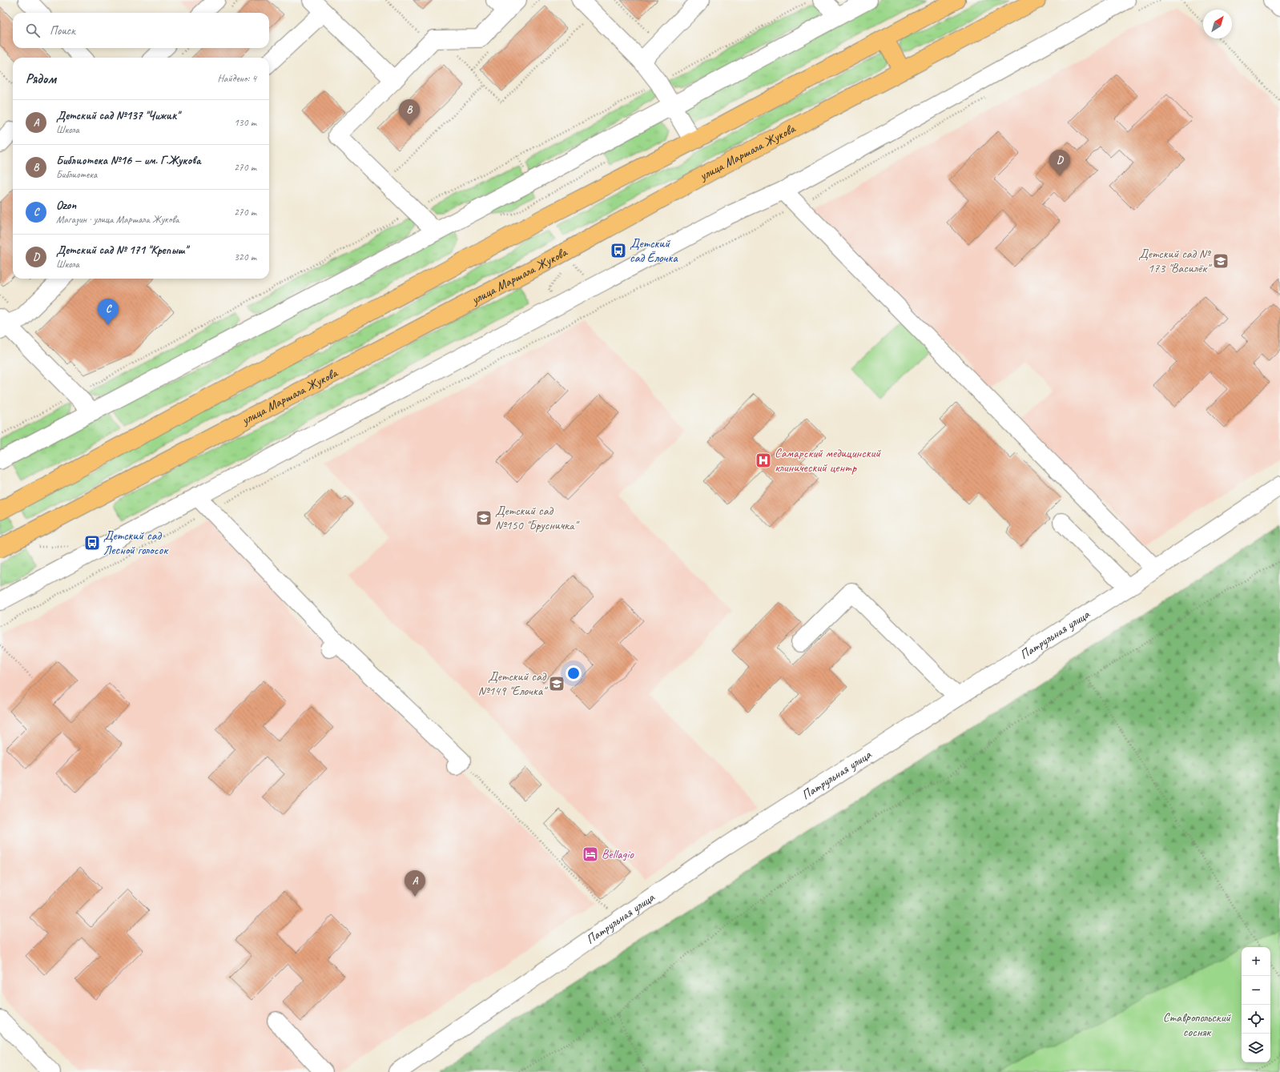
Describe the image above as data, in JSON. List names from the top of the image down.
{
  "streets": {
    "main road": ["улица Маршала Жукова"],
    "street": ["Патрульная улица"]
  },
  "parks": ["Ставропольский сосняк"],
  "places": {
    "bus stop": ["Детский сад Ёлочка", "Детский сад Лесной голосок"],
    "school or university": ["Детский сад № 173 \"Василёк\"", "Детский сад №150 \"Брусничка\"", "Детский сад №149 \"Елочка\""],
    "hospital": ["Самарский медицинский клинический центр"],
    "hotel": ["Bellagio"]
  },
  "north": "top right",
  "page": {
    "search": "Поиск",
    "heading": ["Рядом", "Найдено: 4"],
    "pins": [
      "B",
      "D",
      "C",
      "A"
    ],
    "list": [
      {
        "mark": "A",
        "name": "Детский сад №137 \"Чижик\"",
        "note": "Школа",
        "value": "130 m"
      },
      {
        "mark": "B",
        "name": "Библиотека №16 — им. Г.Жукова",
        "note": "Библиотека",
        "value": "270 m"
      },
      {
        "mark": "C",
        "name": "Ozon",
        "note": "Магазин · улица Маршала Жукова",
        "value": "270 m"
      },
      {
        "mark": "D",
        "name": "Детский сад № 171 \"Крепыш\"",
        "note": "Школа",
        "value": "320 m"
      }
    ],
    "map_buttons": ["+", "−"]
  }
}
